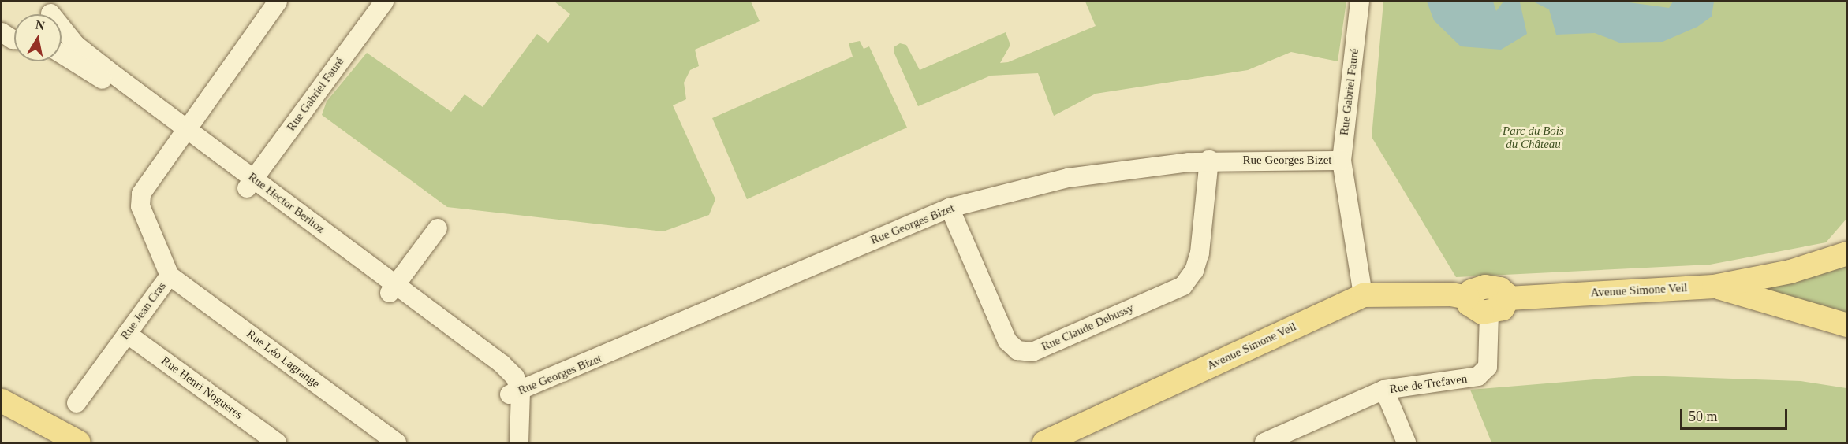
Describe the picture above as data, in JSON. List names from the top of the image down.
{
  "streets": {
    "main road": ["Avenue Simone Veil"],
    "street": [
      "Rue Gabriel Fauré",
      "Rue Georges Bizet",
      "Rue Hector Berlioz",
      "Rue Jean Cras",
      "Rue Claude Debussy",
      "Rue Léo Lagrange",
      "Rue de Trefaven",
      "Rue Henri Nogueres"
    ]
  },
  "crossings": [
    ["Rue Gabriel Fauré", "Rue Georges Bizet"],
    ["Rue Gabriel Fauré", "Rue Hector Berlioz"],
    ["Rue Gabriel Fauré", "Avenue Simone Veil"],
    ["Rue Georges Bizet", "Rue Hector Berlioz"],
    ["Rue Georges Bizet", "Rue Claude Debussy"],
    ["Rue Hector Berlioz", "Rue Jean Cras"],
    ["Avenue Simone Veil", "Rue de Trefaven"],
    ["Rue Jean Cras", "Rue Léo Lagrange"],
    ["Rue Jean Cras", "Rue Henri Nogueres"]
  ],
  "parks": ["Parc du Bois du Château"],
  "scale_bar": "50 m",
  "north": "top"
}
